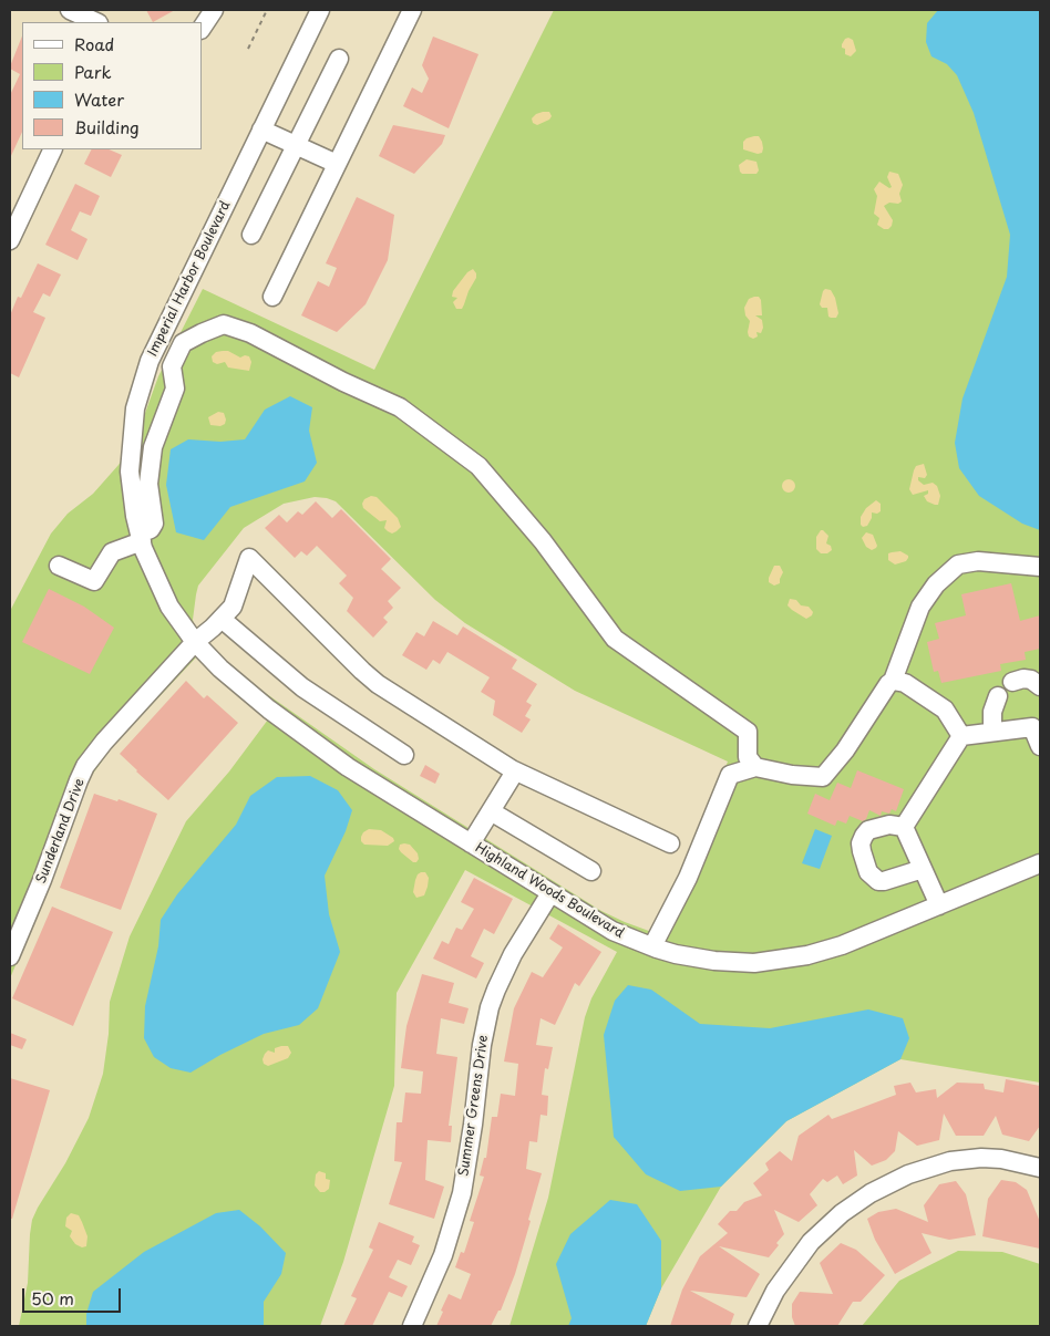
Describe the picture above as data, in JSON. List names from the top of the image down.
{
  "streets": {
    "street": [
      "Imperial Harbor Boulevard",
      "Sunderland Drive",
      "Highland Woods Boulevard",
      "Summer Greens Drive"
    ]
  },
  "crossings": [
    ["Imperial Harbor Boulevard", "Highland Woods Boulevard"],
    ["Sunderland Drive", "Highland Woods Boulevard"],
    ["Highland Woods Boulevard", "Summer Greens Drive"]
  ],
  "legend": [
    "Road",
    "Park",
    "Water",
    "Building"
  ],
  "scale_bar": "50 m"
}
